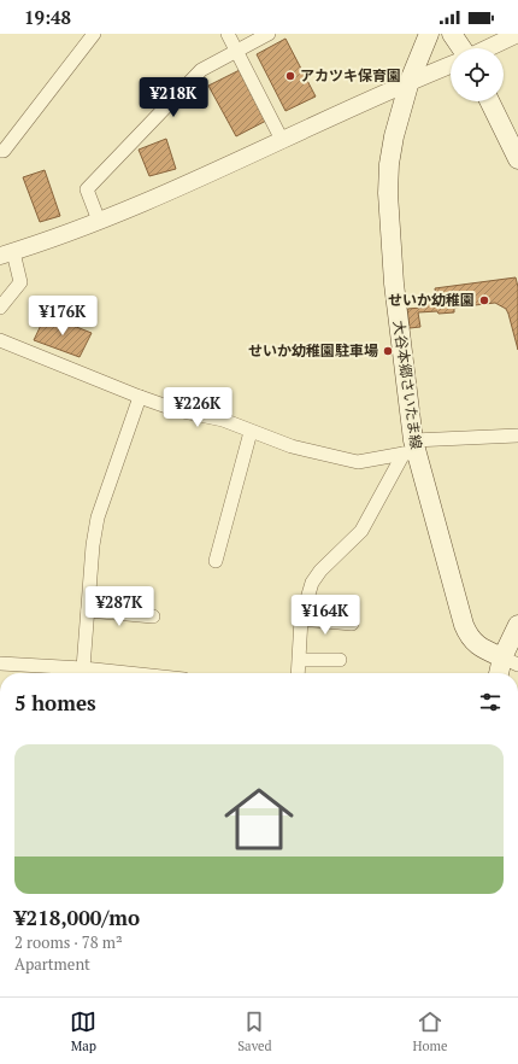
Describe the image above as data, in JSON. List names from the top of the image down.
{
  "streets": {
    "main road": ["大谷本郷さいたま線"]
  },
  "places": ["アカツキ保育園", "せいか幼稚園", "せいか幼稚園駐車場"],
  "page": {
    "status": "19:48",
    "price": [
      "¥218K",
      "¥176K",
      "¥226K",
      "¥287K",
      "¥164K"
    ],
    "heading": "5 homes",
    "list": [
      {
        "name": "¥218,000/mo",
        "note": "2 rooms · 78 m² · Apartment"
      }
    ],
    "tabs": ["Map", "Saved", "Home"]
  }
}
